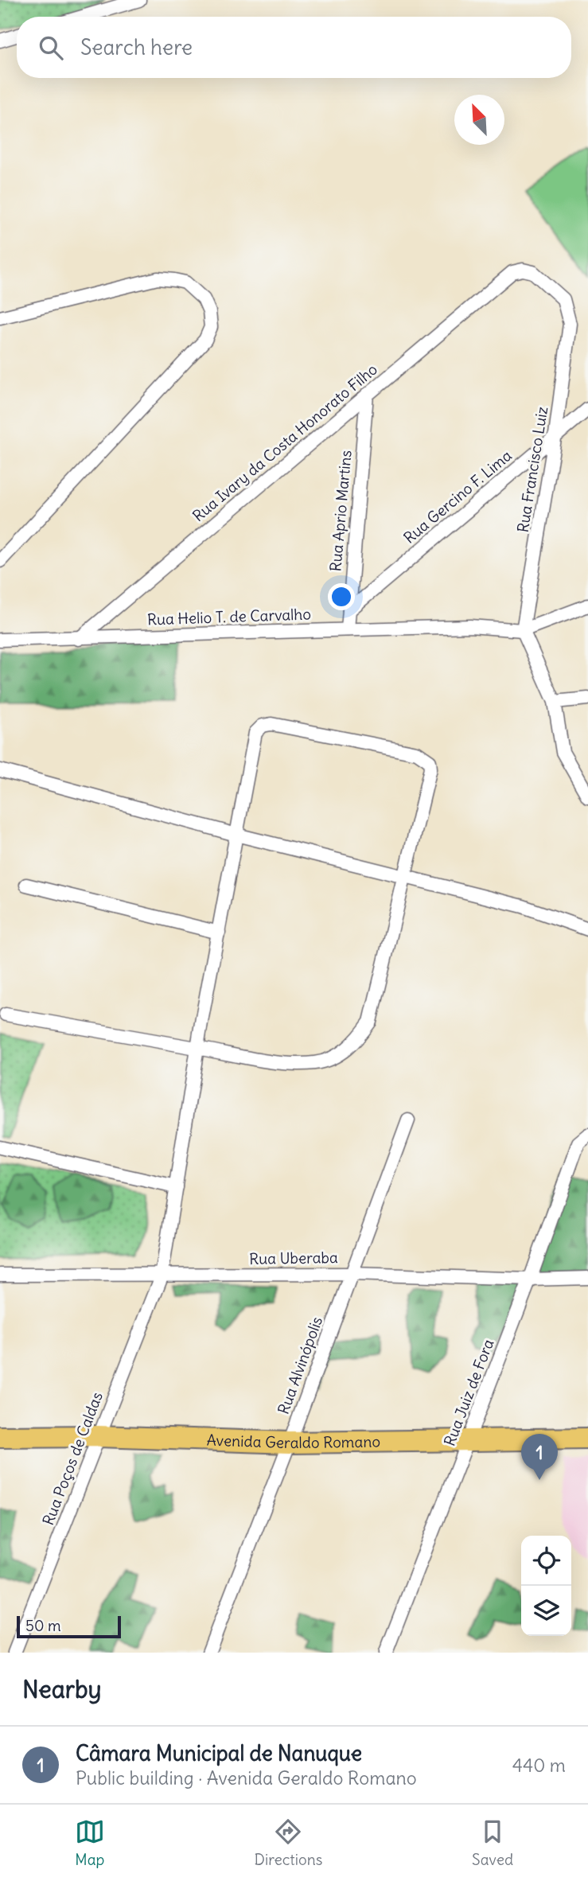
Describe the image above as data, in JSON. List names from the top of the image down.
{
  "streets": {
    "main road": ["Avenida Geraldo Romano"],
    "street": [
      "Rua Ivary da Costa Honorato Filho",
      "Rua Francisco Luiz",
      "Rua Gercino F. Lima",
      "Rua Aprio Martins",
      "Rua Helio T. de Carvalho",
      "Rua Uberaba",
      "Rua Alvinópolis",
      "Rua Juiz de Fora",
      "Rua Poços de Caldas"
    ]
  },
  "crossings": [
    ["Rua Ivary da Costa Honorato Filho", "Rua Francisco Luiz"],
    ["Rua Ivary da Costa Honorato Filho", "Rua Aprio Martins"],
    ["Rua Ivary da Costa Honorato Filho", "Rua Helio T. de Carvalho"],
    ["Rua Francisco Luiz", "Rua Gercino F. Lima"],
    ["Rua Francisco Luiz", "Rua Helio T. de Carvalho"],
    ["Rua Gercino F. Lima", "Rua Aprio Martins"],
    ["Rua Aprio Martins", "Rua Helio T. de Carvalho"],
    ["Rua Uberaba", "Rua Alvinópolis"],
    ["Rua Uberaba", "Rua Juiz de Fora"],
    ["Rua Uberaba", "Rua Poços de Caldas"],
    ["Rua Alvinópolis", "Avenida Geraldo Romano"],
    ["Rua Juiz de Fora", "Avenida Geraldo Romano"],
    ["Avenida Geraldo Romano", "Rua Poços de Caldas"]
  ],
  "scale_bar": "50 m",
  "north": "top left",
  "page": {
    "search": "Search here",
    "pins": "1",
    "scale": "50 m",
    "heading": "Nearby",
    "list": [
      {
        "mark": "1",
        "name": "Câmara Municipal de Nanuque",
        "note": "Public building · Avenida Geraldo Romano",
        "value": "440 m"
      }
    ],
    "nav": ["Map", "Directions", "Saved"]
  }
}
